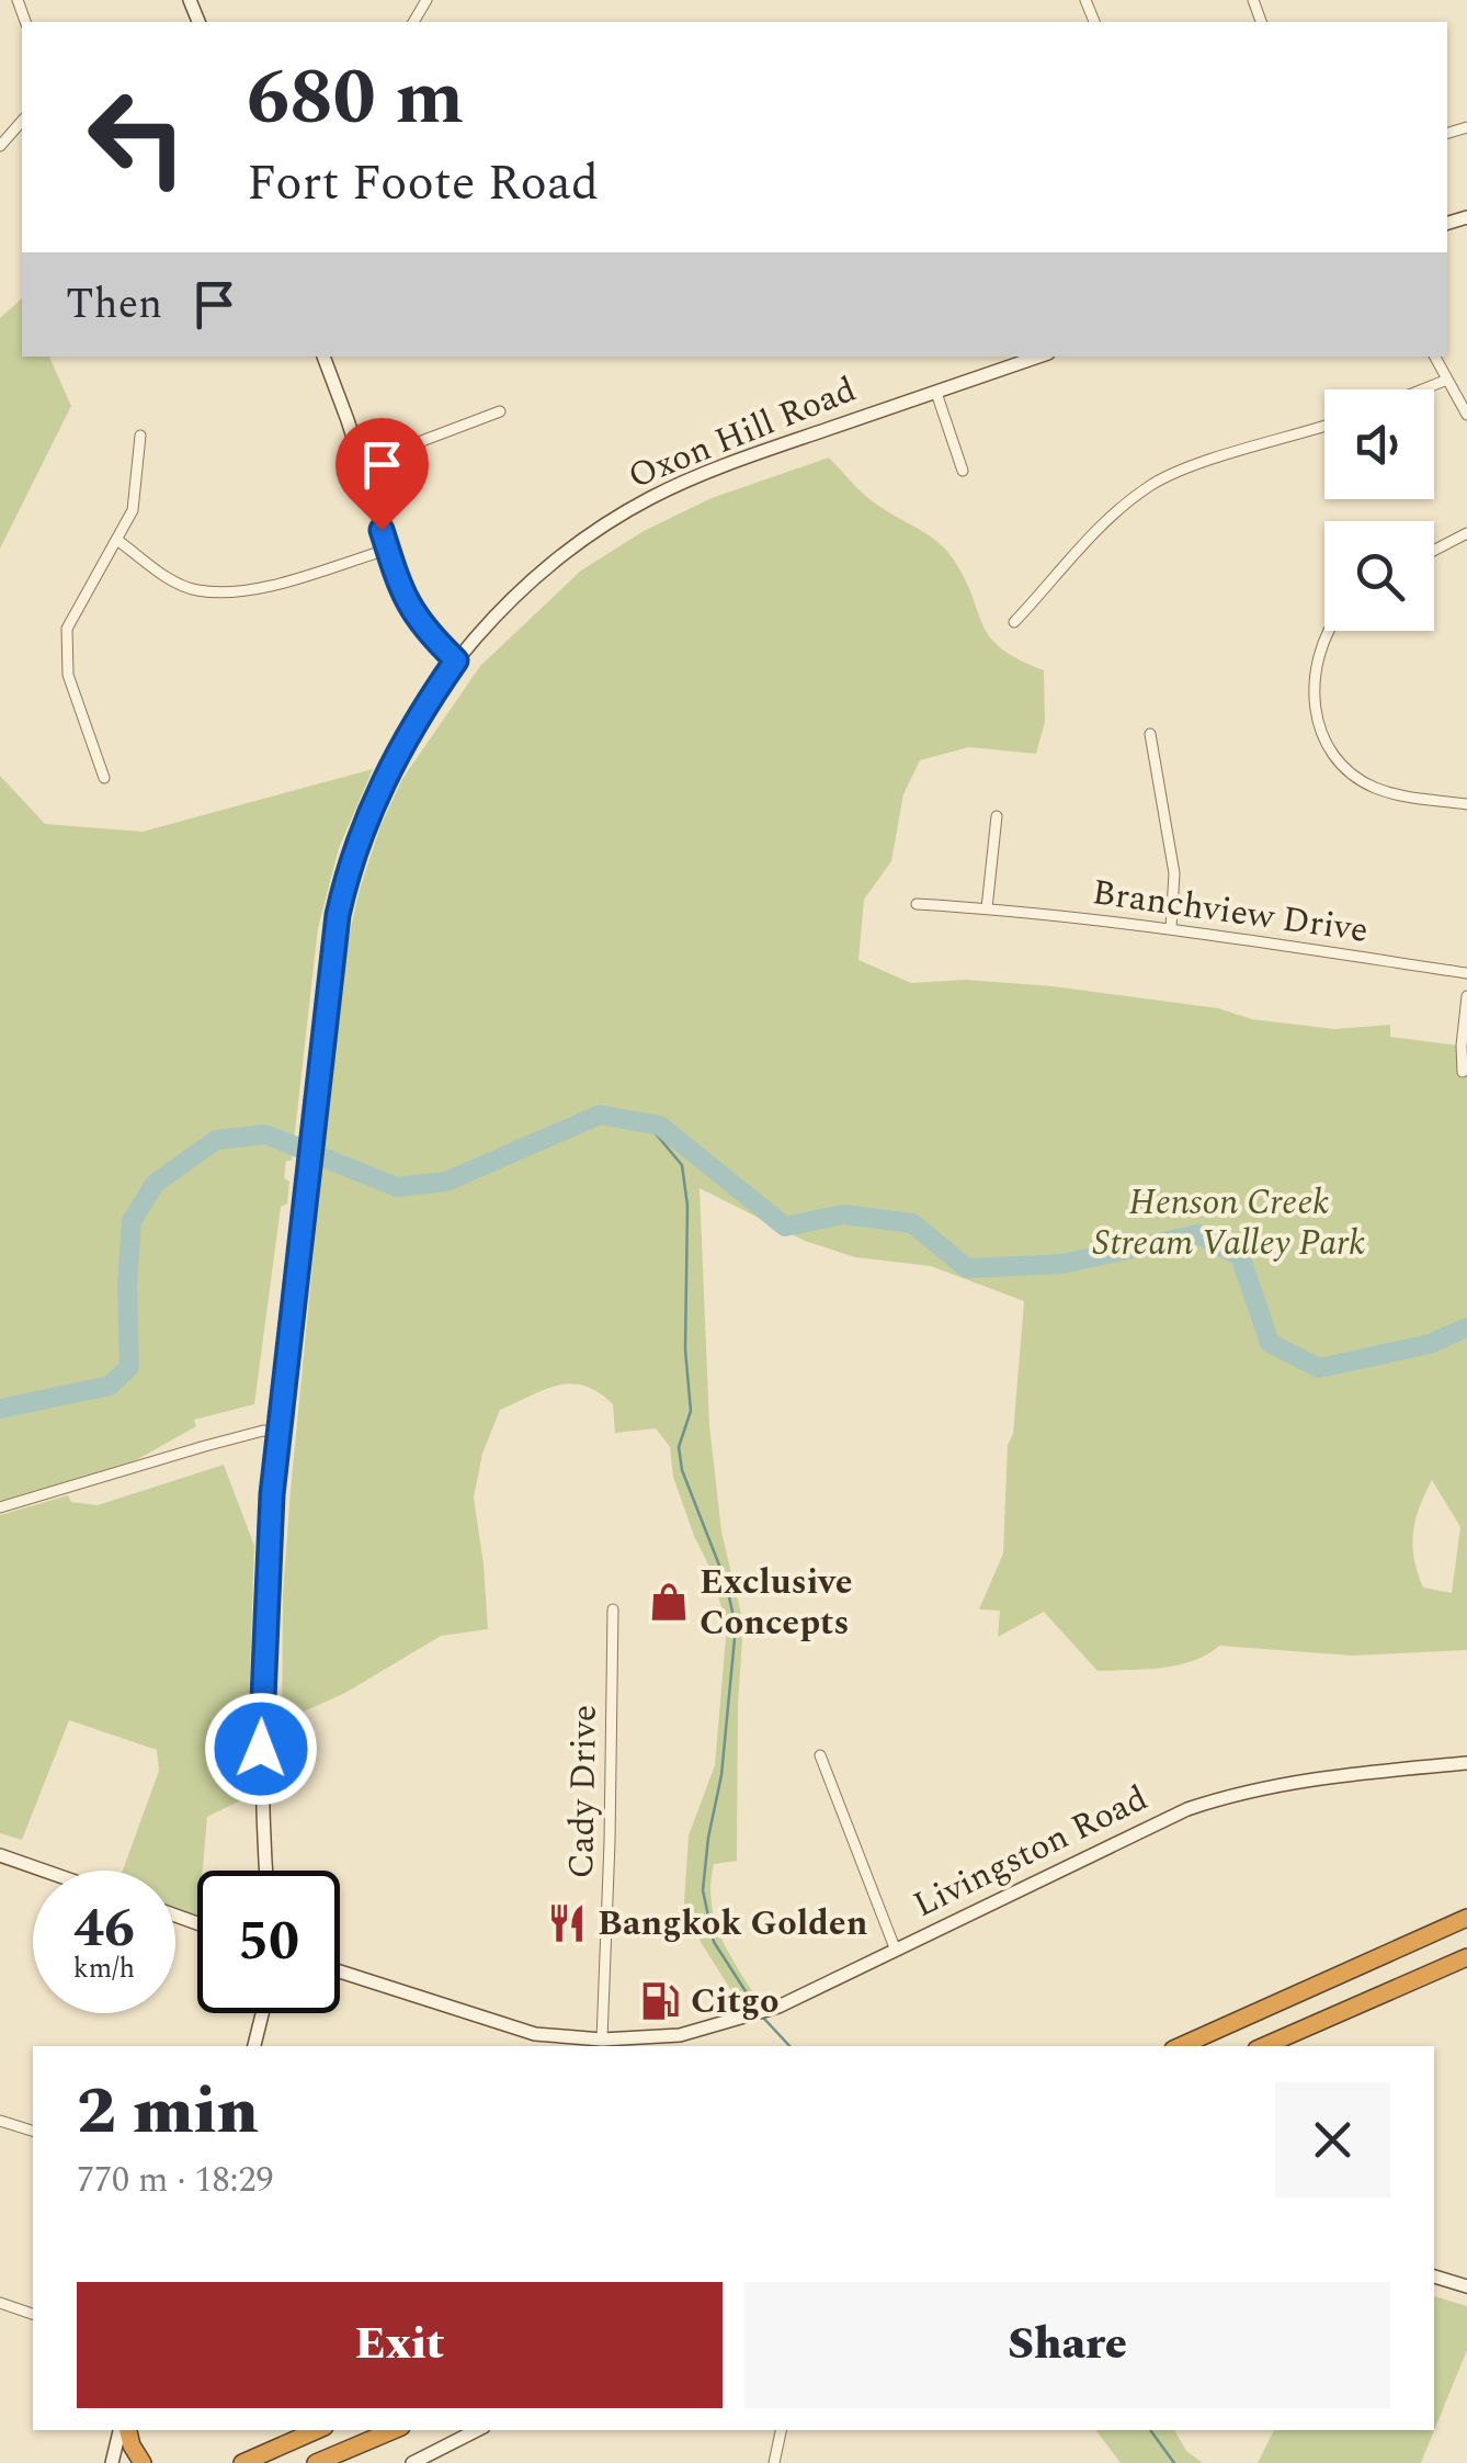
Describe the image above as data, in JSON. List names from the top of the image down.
{
  "streets": {
    "main road": ["Oxon Hill Road", "Livingston Road"],
    "street": ["Branchview Drive", "Cady Drive"]
  },
  "crossings": [
    ["Cady Drive", "Livingston Road"]
  ],
  "parks": ["Henson Creek Stream Valley Park"],
  "places": {
    "shop": ["Exclusive Concepts"],
    "restaurant": ["Bangkok Golden"],
    "fuel station": ["Citgo"]
  },
  "page": {
    "turn": ["680 m", "Fort Foote Road"],
    "then": "Then",
    "speed": "46 km/h",
    "limit": "50",
    "heading": ["2 min", "770 m · 18:29"],
    "buttons": ["Exit", "Share"]
  }
}
